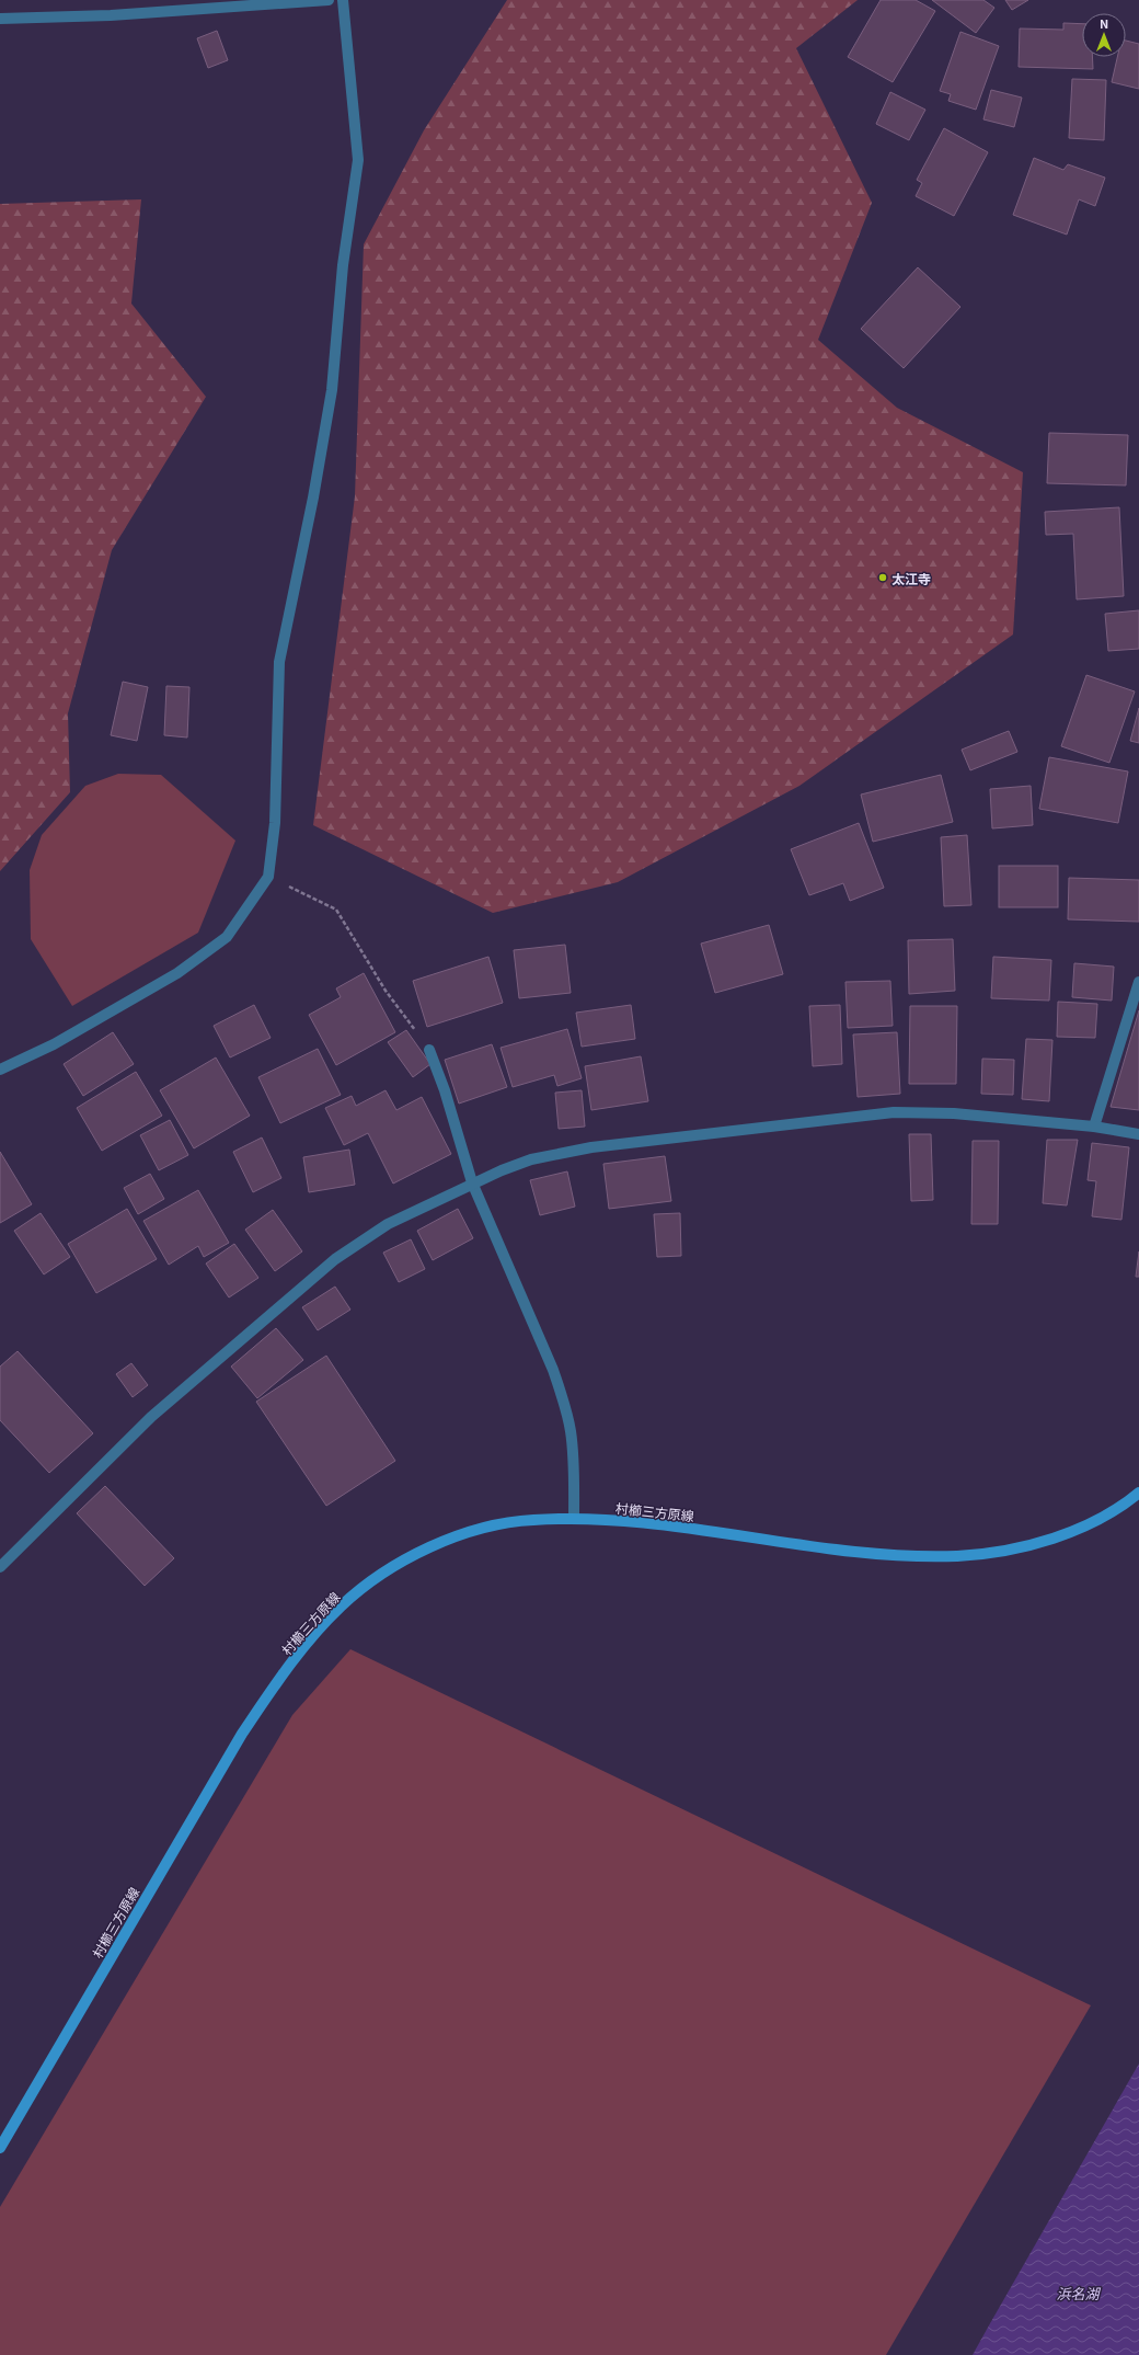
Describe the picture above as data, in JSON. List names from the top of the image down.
{
  "streets": {
    "main road": ["村櫛三方原線"]
  },
  "water": ["浜名湖"],
  "places": ["太江寺"],
  "north": "top"
}
